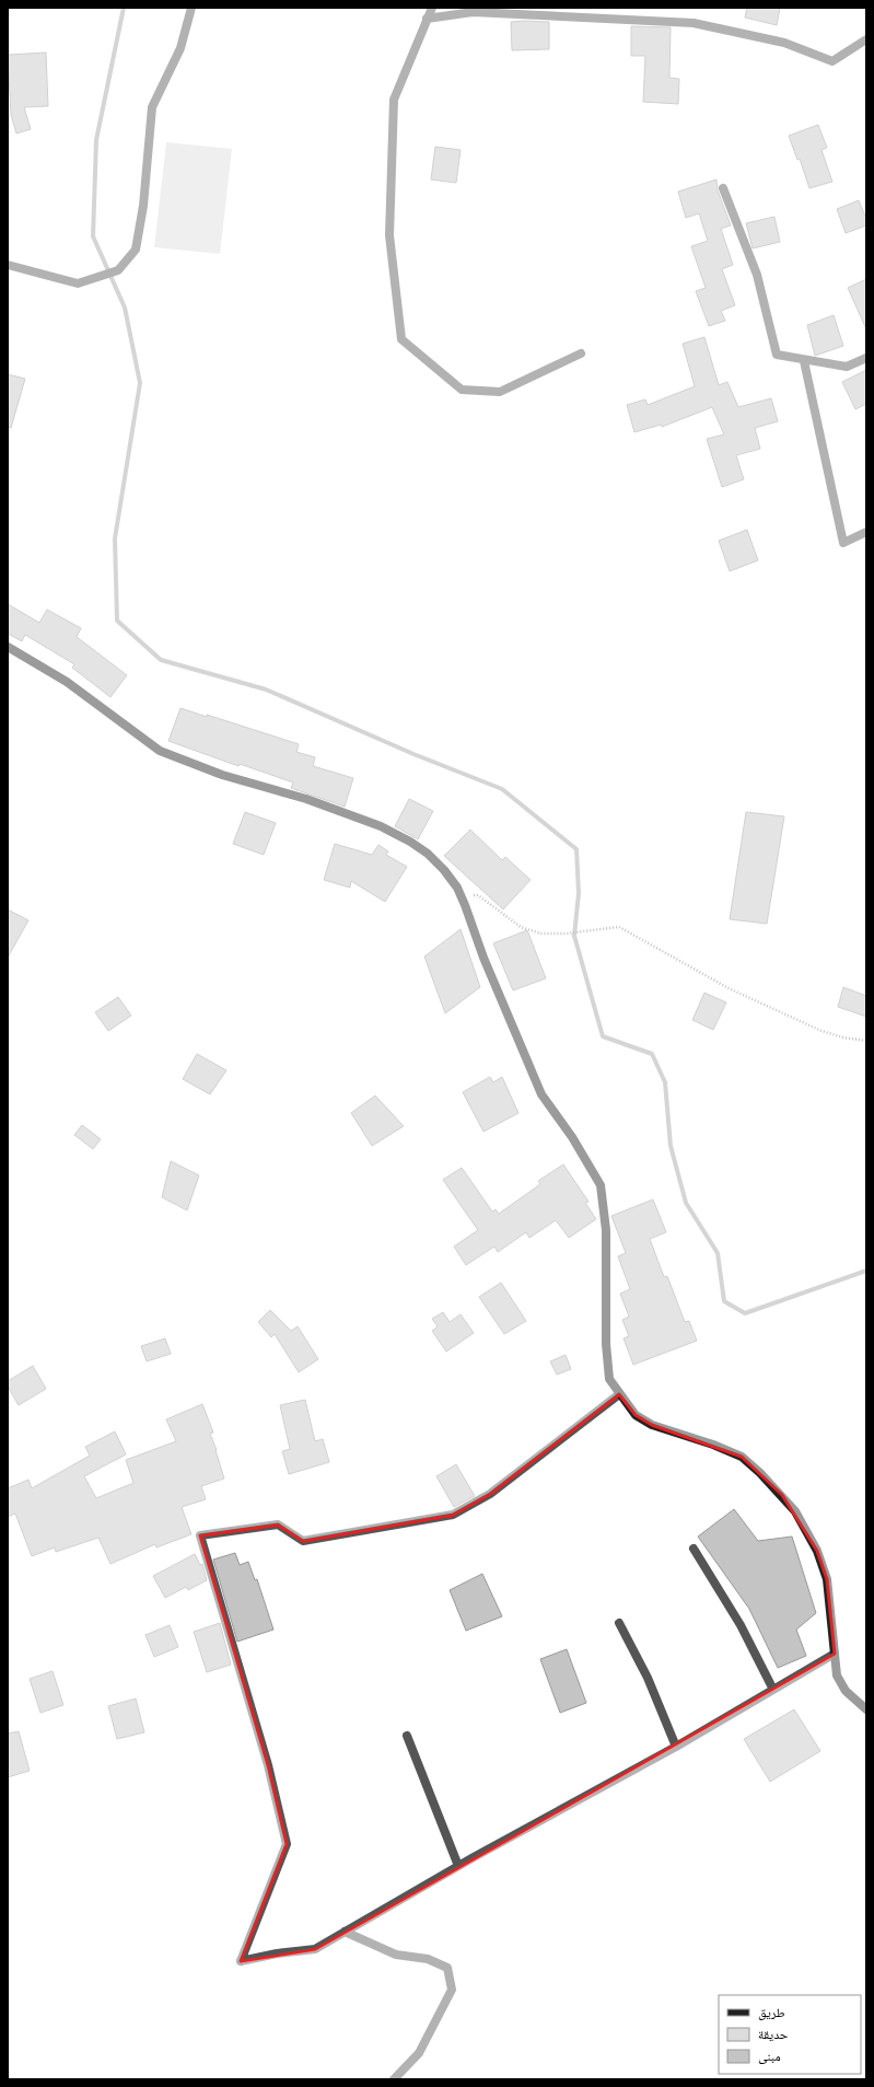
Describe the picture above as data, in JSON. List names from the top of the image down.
{
  "legend": ["طريق", "حديقة", "مبنى"]
}
